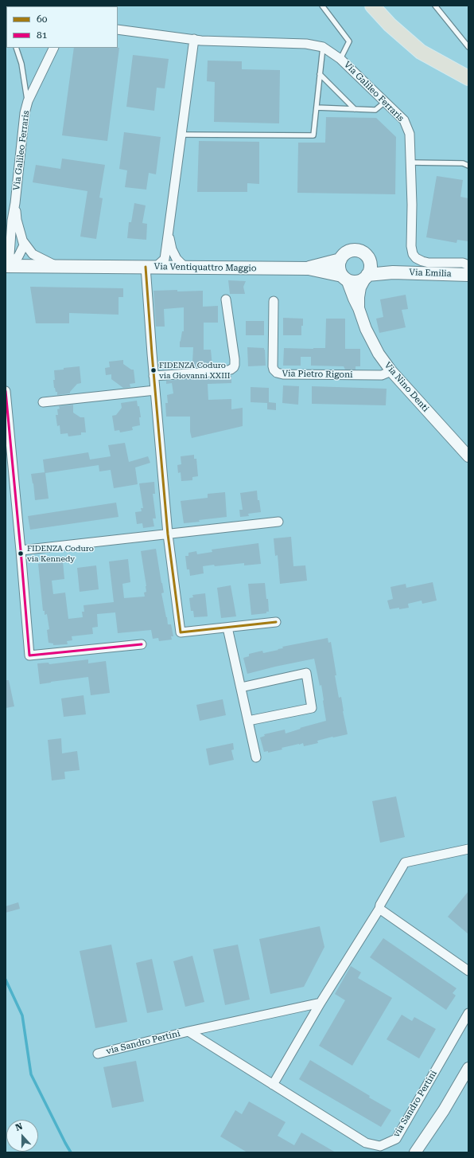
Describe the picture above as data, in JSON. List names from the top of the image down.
{
  "streets": {
    "main road": ["Via Ventiquattro Maggio", "Via Emilia"],
    "street": [
      "Via Galileo Ferraris",
      "Via Pietro Rigoni",
      "Via Nino Denti",
      "via Sandro Pertini"
    ]
  },
  "crossings": [
    ["Via Galileo Ferraris", "Via Ventiquattro Maggio"],
    ["Via Emilia", "Via Nino Denti"],
    ["Via Pietro Rigoni", "Via Nino Denti"]
  ],
  "places": ["FIDENZA Coduro via Giovanni XXIII", "FIDENZA Coduro via Kennedy"],
  "lines": ["transit line 60", "transit line 81"],
  "legend": ["60", "81"],
  "north": "top"
}
